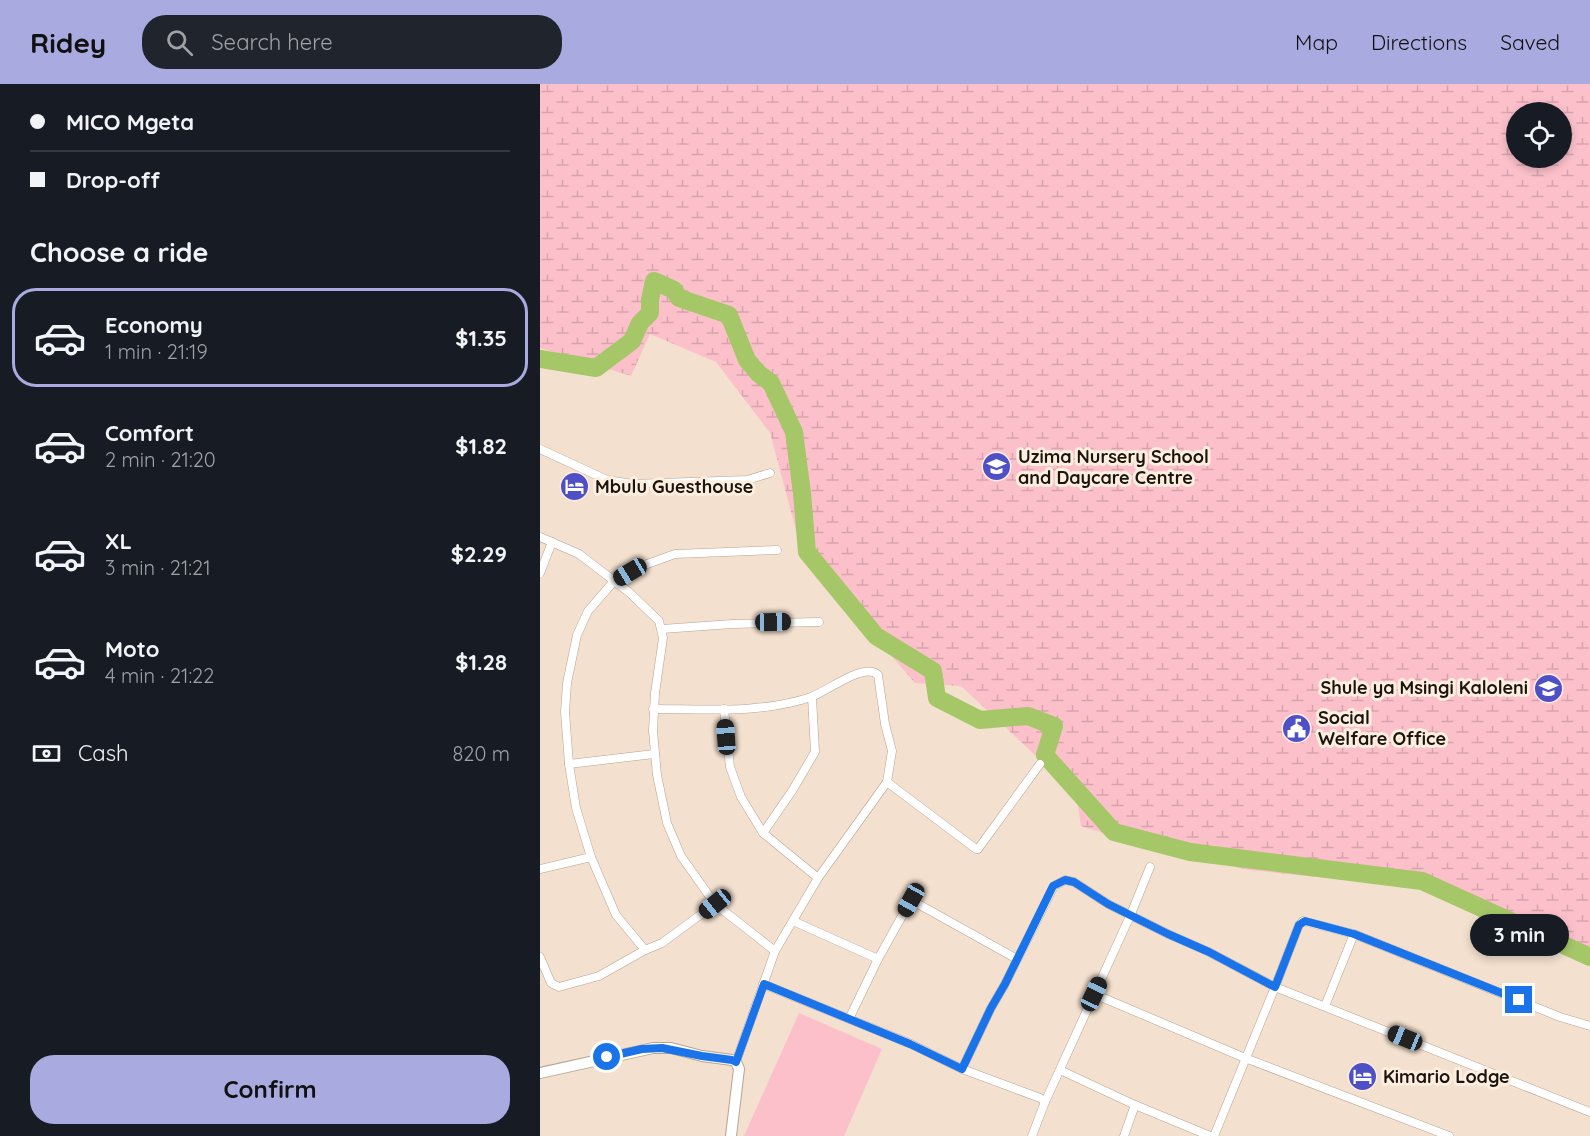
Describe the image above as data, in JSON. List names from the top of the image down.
{
  "places": {
    "school or university": ["Uzima Nursery School and Daycare Centre", "Shule ya Msingi Kaloleni"],
    "hotel": ["Mbulu Guesthouse", "Kimario Lodge"],
    "public building": ["Social Welfare Office"]
  },
  "page": {
    "header": "Ridey",
    "search": "Search here",
    "nav": ["Map", "Directions", "Saved"],
    "banner": ["MICO Mgeta", "Drop-off"],
    "heading": "Choose a ride",
    "list": [
      {
        "name": "Economy",
        "note": "1 min · 21:19",
        "value": "$1.35"
      },
      {
        "name": "Comfort",
        "note": "2 min · 21:20",
        "value": "$1.82"
      },
      {
        "name": "XL",
        "note": "3 min · 21:21",
        "value": "$2.29"
      },
      {
        "name": "Moto",
        "note": "4 min · 21:22",
        "value": "$1.28"
      }
    ],
    "pay": ["Cash", "820 m"],
    "bubble": "3 min",
    "buttons": "Confirm"
  }
}
